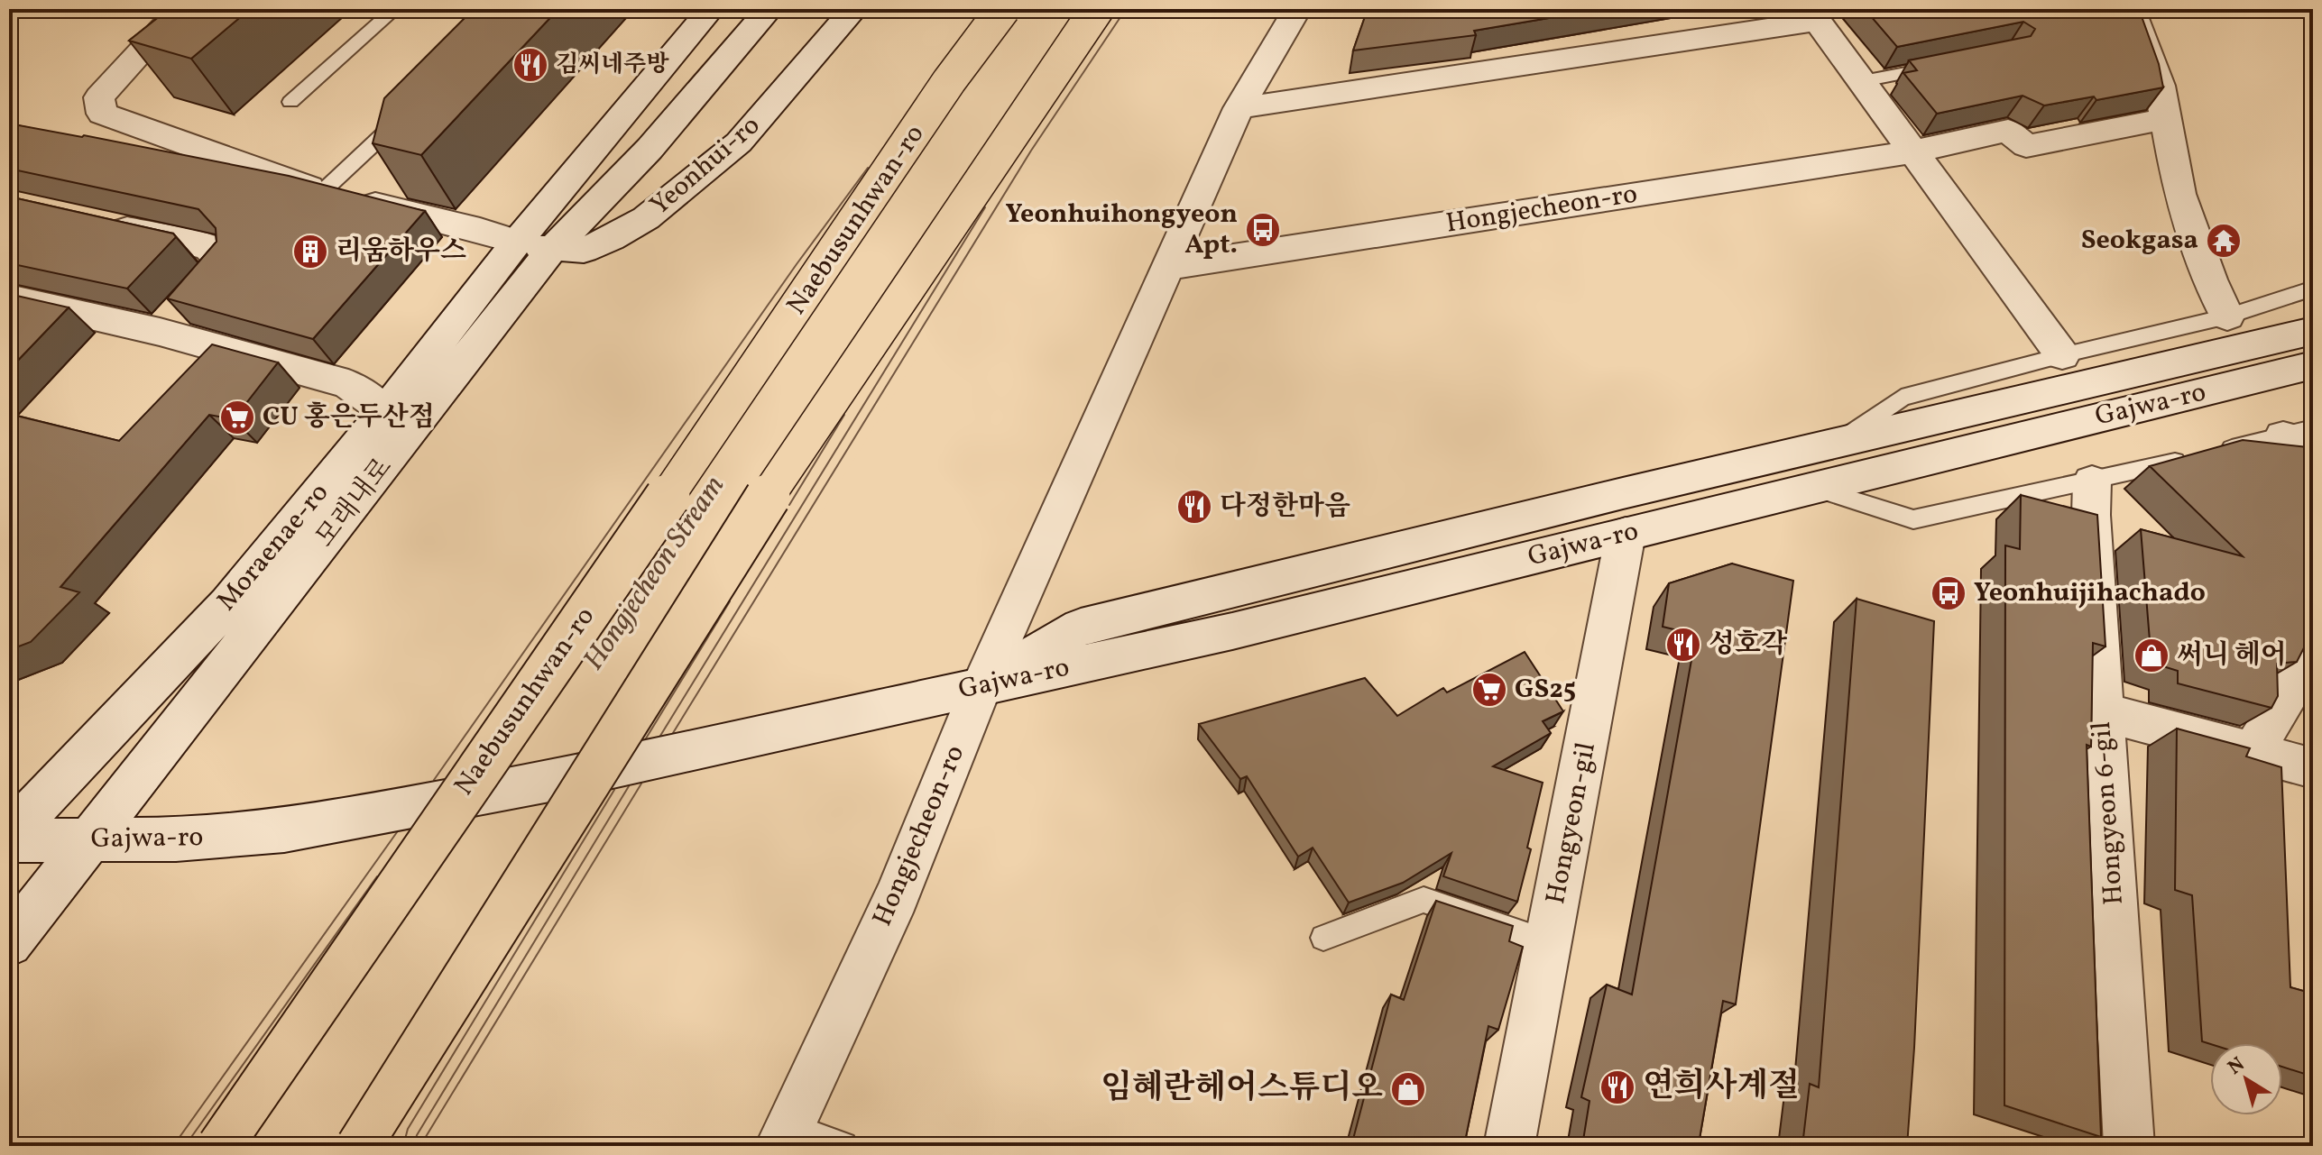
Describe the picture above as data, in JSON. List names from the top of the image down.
{
  "streets": {
    "highway": ["Naebusunhwan-ro"],
    "street": [
      "Yeonhui-ro",
      "Hongjecheon-ro",
      "Gajwa-ro",
      "모래내로",
      "Moraenae-ro",
      "Hongyeon 6-gil",
      "Hongyeon-gil"
    ]
  },
  "crossings": [
    ["Yeonhui-ro", "모래내로"],
    ["Yeonhui-ro", "Moraenae-ro"],
    ["Hongjecheon-ro", "Gajwa-ro"],
    ["Gajwa-ro", "모래내로"],
    ["Gajwa-ro", "Moraenae-ro"],
    ["Gajwa-ro", "Hongyeon-gil"],
    ["모래내로", "Moraenae-ro"]
  ],
  "water": ["Hongjecheon Stream"],
  "places": {
    "restaurant": [
      "김씨네주방",
      "다정한마음",
      "성호각",
      "연희사계절"
    ],
    "bus stop": ["Yeonhuihongyeon Apt.", "Yeonhuijihachado"],
    "temple": ["Seokgasa"],
    "building": ["리움하우스"],
    "supermarket": ["CU 홍은두산점", "GS25"],
    "shop": ["써니 헤어", "임혜란헤어스튜디오"]
  },
  "north": "top left"
}
